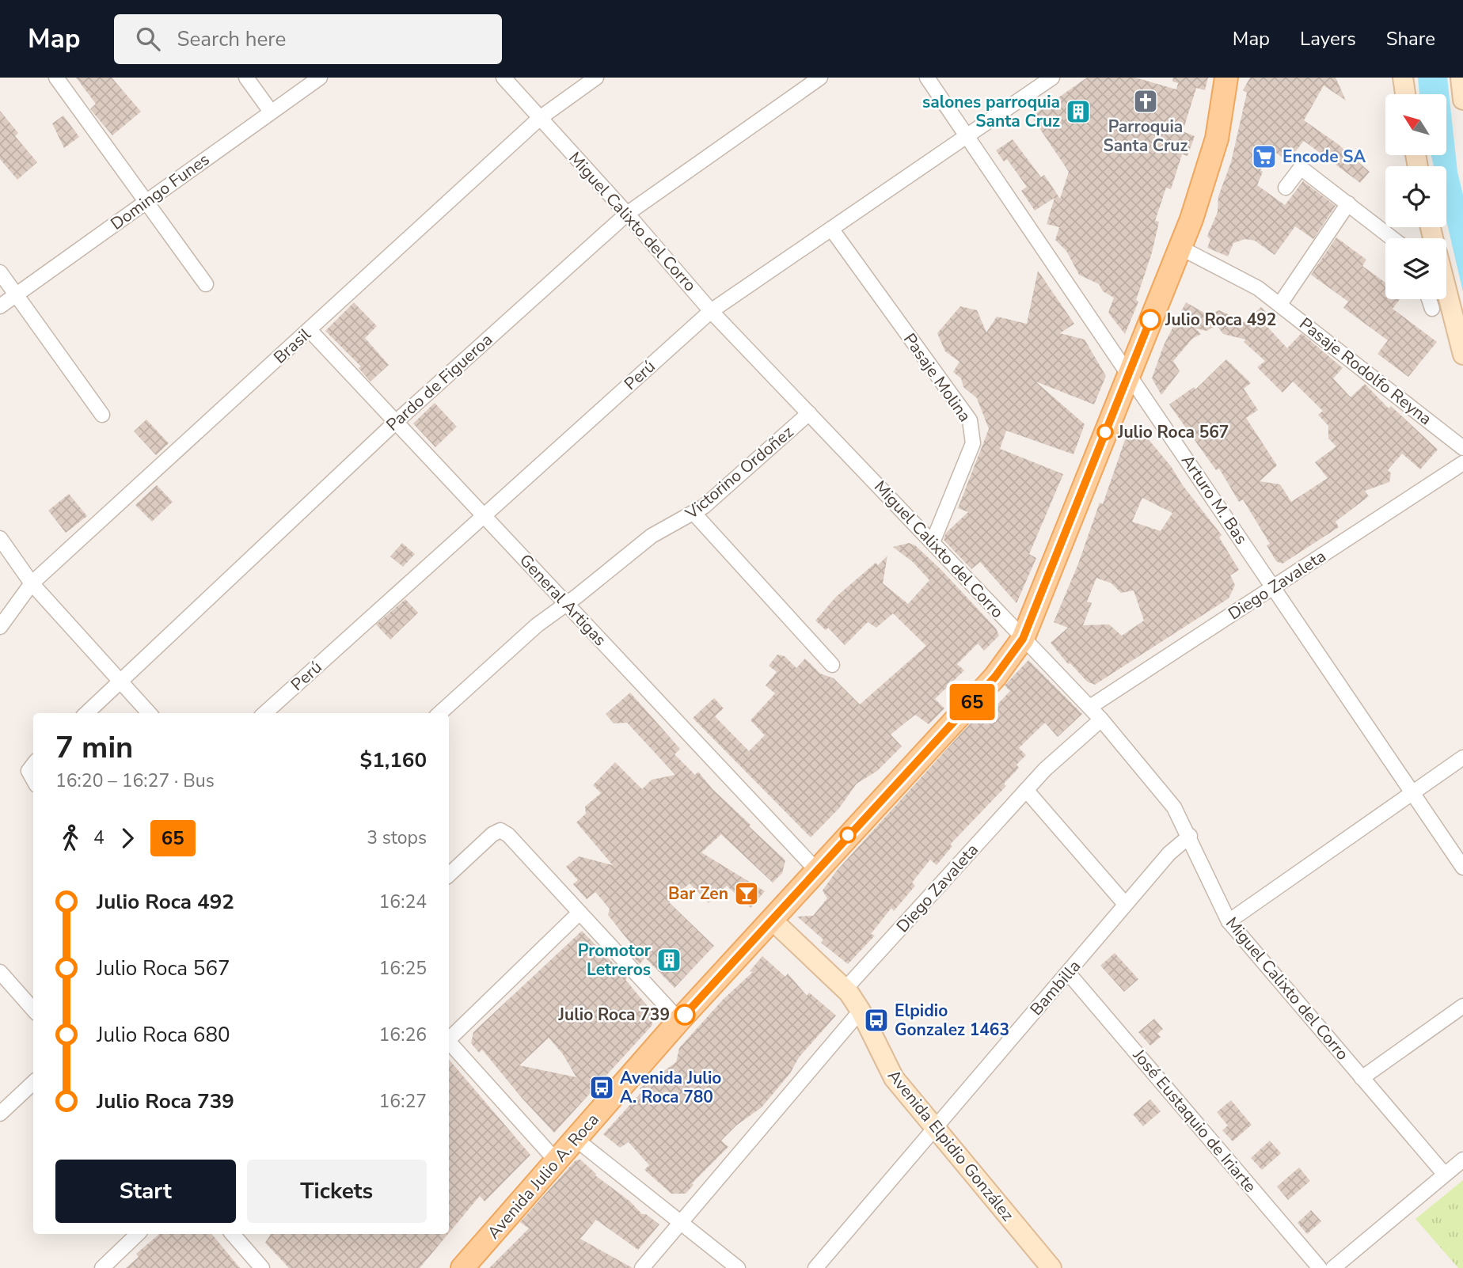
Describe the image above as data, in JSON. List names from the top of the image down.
{
  "streets": {
    "main road": ["Avenida Elpidio González", "Avenida Julio A. Roca"],
    "street": [
      "Domingo Funes",
      "Miguel Calixto del Corro",
      "Brasil",
      "Pasaje Rodolfo Reyna",
      "Perú",
      "Pasaje Molina",
      "Pardo de Figueroa",
      "Victorino Ordoñez",
      "Arturo M. Bas",
      "Diego Zavaleta",
      "General Artigas",
      "Bambilla",
      "José Eustaquio de Iriarte"
    ]
  },
  "crossings": [
    ["Miguel Calixto del Corro", "Brasil"],
    ["Miguel Calixto del Corro", "Perú"],
    ["Miguel Calixto del Corro", "Pasaje Molina"],
    ["Miguel Calixto del Corro", "Pardo de Figueroa"],
    ["Miguel Calixto del Corro", "Victorino Ordoñez"],
    ["Miguel Calixto del Corro", "Diego Zavaleta"],
    ["Miguel Calixto del Corro", "Bambilla"],
    ["Miguel Calixto del Corro", "Avenida Julio A. Roca"],
    ["Brasil", "General Artigas"],
    ["Pasaje Rodolfo Reyna", "Avenida Julio A. Roca"],
    ["Perú", "Pasaje Molina"],
    ["Perú", "Arturo M. Bas"],
    ["Perú", "General Artigas"],
    ["Pardo de Figueroa", "General Artigas"],
    ["Victorino Ordoñez", "General Artigas"],
    ["Arturo M. Bas", "Diego Zavaleta"],
    ["Arturo M. Bas", "Avenida Julio A. Roca"],
    ["Diego Zavaleta", "Avenida Elpidio González"],
    ["General Artigas", "Avenida Julio A. Roca"],
    ["Bambilla", "José Eustaquio de Iriarte"],
    ["Bambilla", "Avenida Elpidio González"],
    ["Avenida Elpidio González", "Avenida Julio A. Roca"]
  ],
  "places": {
    "church": ["Parroquia Santa Cruz"],
    "building": ["salones parroquia Santa Cruz", "Promotor Letreros"],
    "supermarket": ["Encode SA"],
    "other": ["Julio Roca 492", "Julio Roca 567", "Julio Roca 739"],
    "bar": ["Bar Zen"],
    "bus stop": ["Elpidio Gonzalez 1463", "Avenida Julio A. Roca 780"]
  },
  "lines": ["bus line 65"],
  "north": "top left",
  "page": {
    "header": "Map",
    "search": "Search here",
    "nav": ["Map", "Layers", "Share"],
    "on_map": "65",
    "heading": ["7 min", "16:20 – 16:27 · Bus", "$1,160"],
    "legs": ["4", "65", "3 stops"],
    "list": [
      {
        "name": "Julio Roca 492",
        "value": "16:24"
      },
      {
        "name": "Julio Roca 567",
        "value": "16:25"
      },
      {
        "name": "Julio Roca 680",
        "value": "16:26"
      },
      {
        "name": "Julio Roca 739",
        "value": "16:27"
      }
    ],
    "buttons": ["Start", "Tickets"]
  }
}
